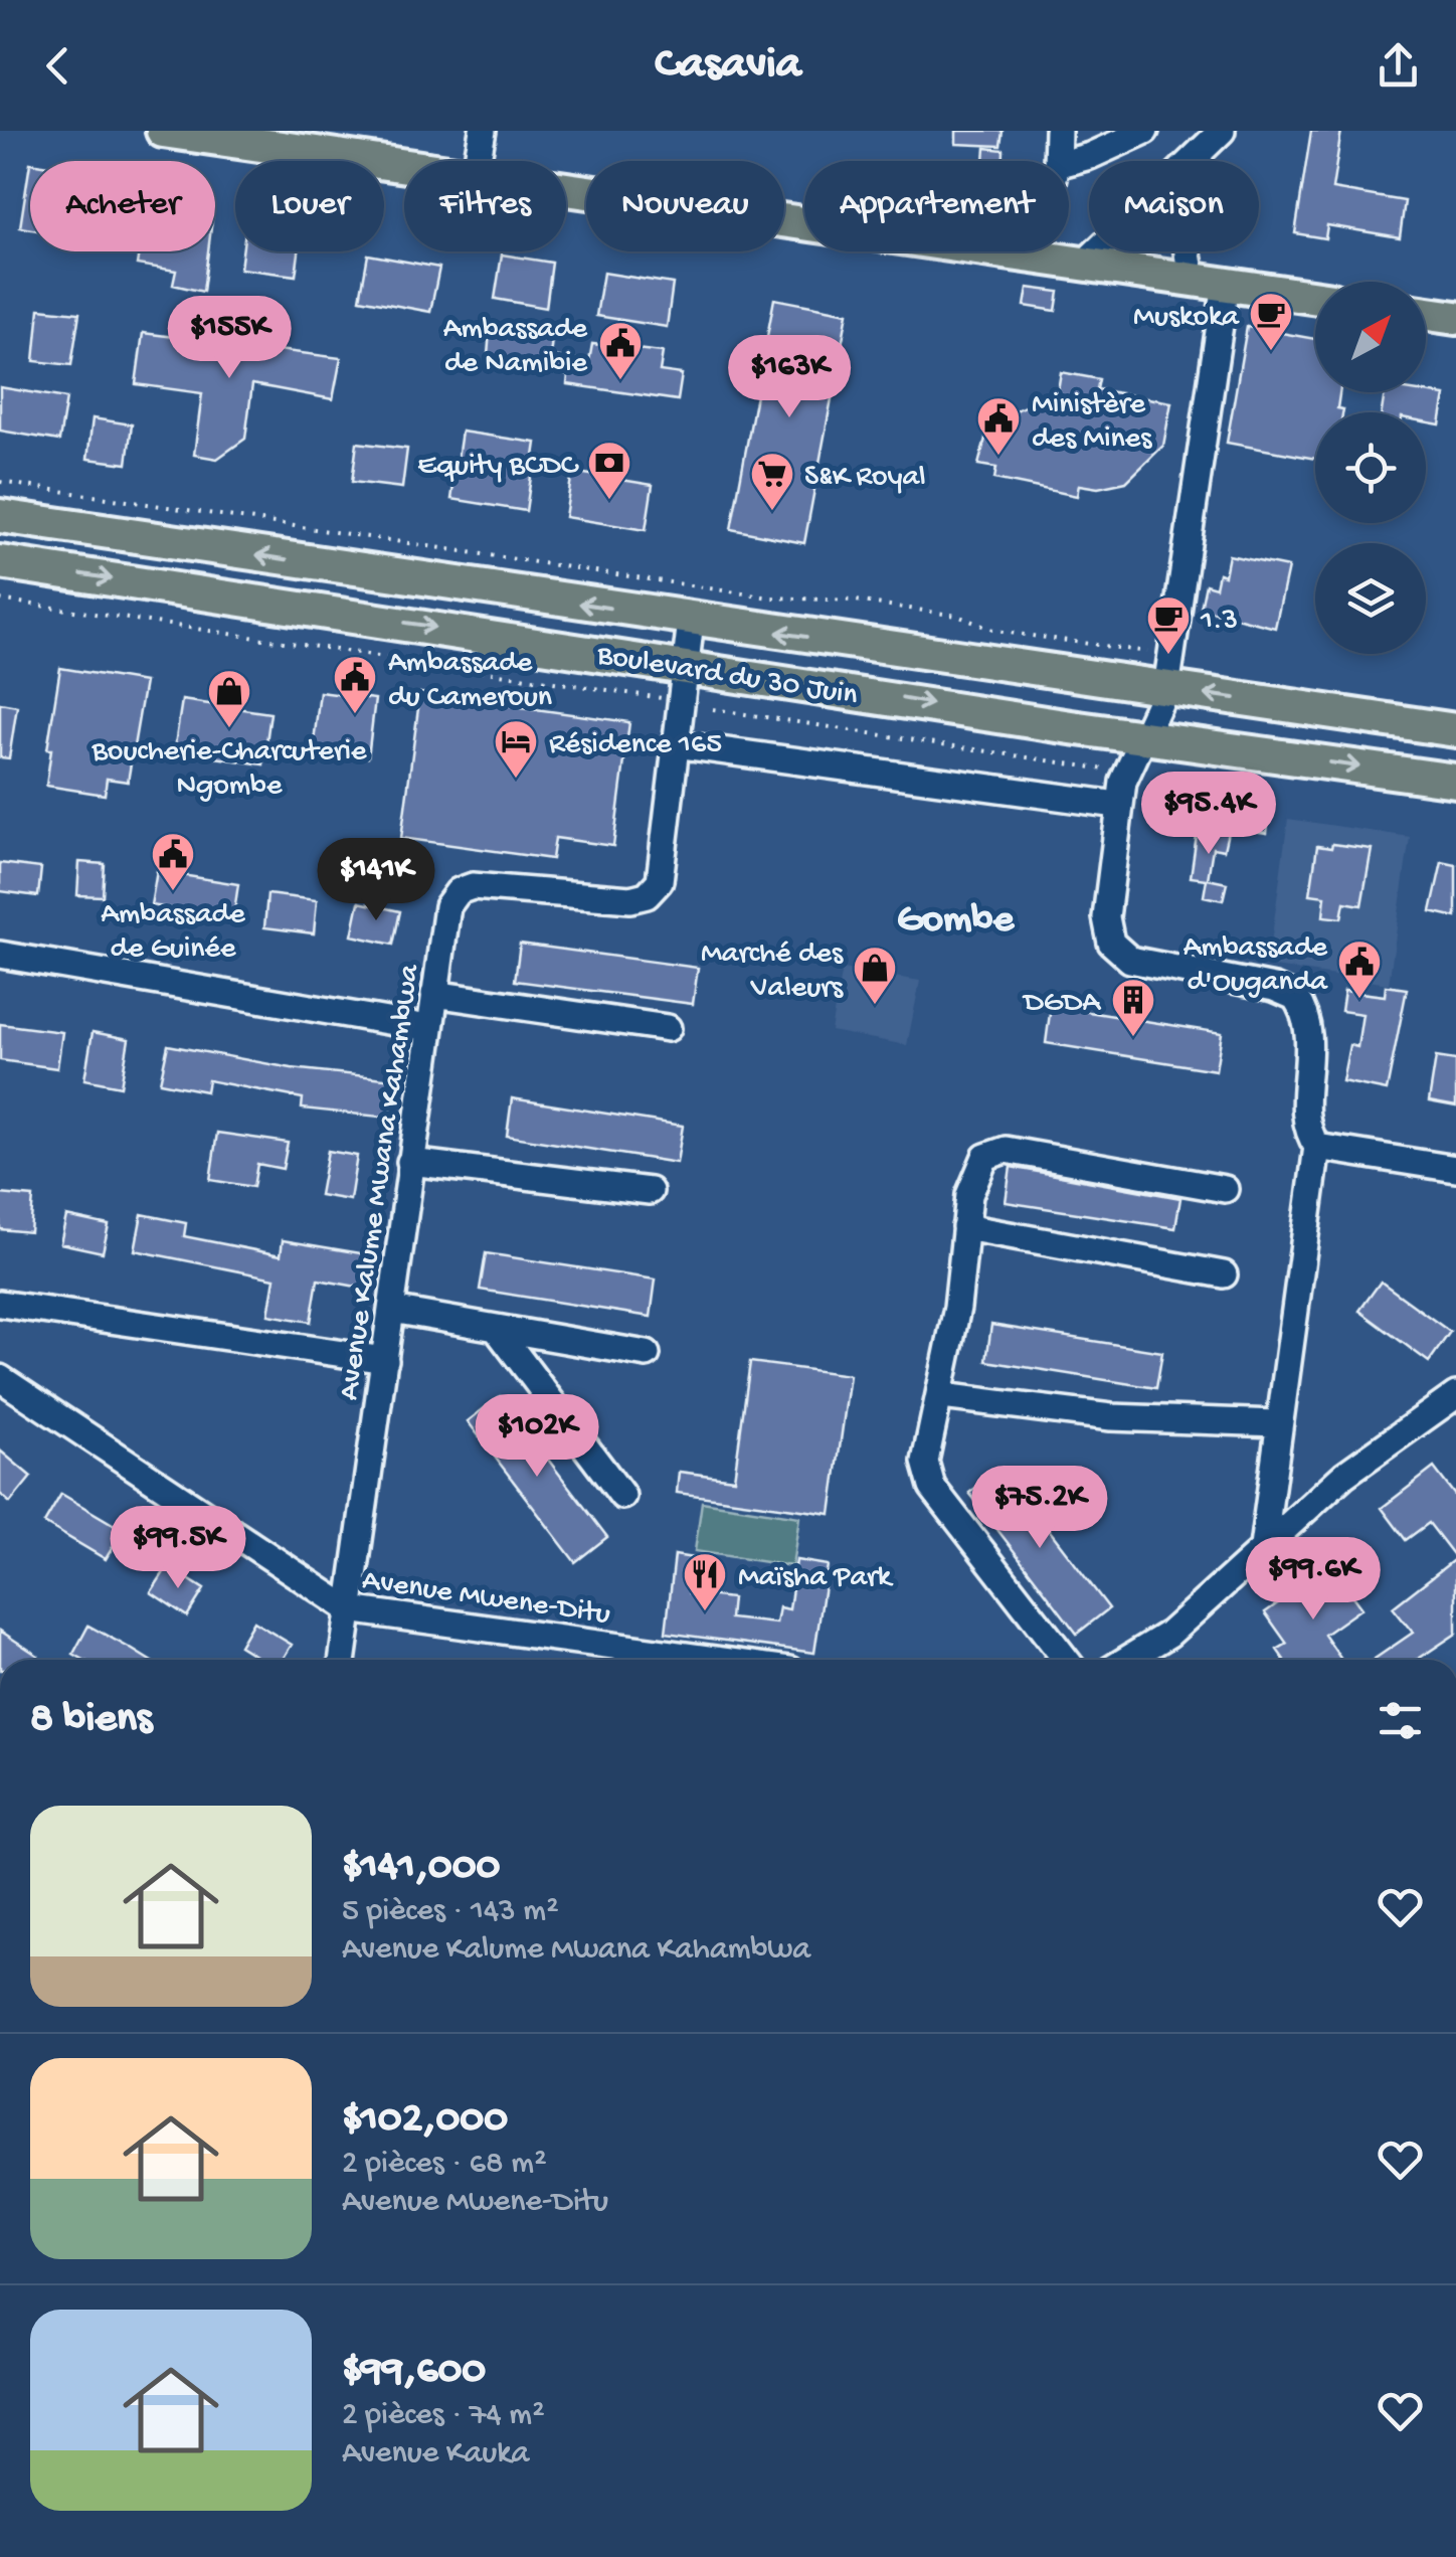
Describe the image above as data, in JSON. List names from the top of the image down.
{
  "streets": {
    "main road": ["Boulevard du 30 Juin"],
    "street": ["Avenue Kalume Mwana Kahambwa", "Avenue Mwene-Ditu"]
  },
  "crossings": [
    ["Boulevard du 30 Juin", "Avenue Kalume Mwana Kahambwa"],
    ["Avenue Kalume Mwana Kahambwa", "Avenue Mwene-Ditu"]
  ],
  "districts": ["Gombe"],
  "places": {
    "cafe": ["Muskoka", "1.3"],
    "public building": [
      "Ambassade de Namibie",
      "Ministère des Mines",
      "Ambassade du Cameroun",
      "Ambassade de Guinée",
      "Ambassade d'Ouganda"
    ],
    "bank": ["Equity BCDC"],
    "supermarket": ["S&K Royal"],
    "shop": ["Boucherie-Charcuterie Ngombe", "Marché des Valeurs"],
    "hotel": ["Résidence 165"],
    "building": ["DGDA"],
    "restaurant": ["Maïsha Park"]
  },
  "north": "top right",
  "page": {
    "header": "Casavia",
    "chip": [
      "Acheter",
      "Louer",
      "Filtres",
      "Nouveau",
      "Appartement",
      "Maison"
    ],
    "price": [
      "$155K",
      "$163K",
      "$95.4K",
      "$141K",
      "$102K",
      "$75.2K",
      "$99.5K",
      "$99.6K"
    ],
    "heading": "8 biens",
    "list": [
      {
        "name": "$141,000",
        "note": "5 pièces · 143 m² · Avenue Kalume Mwana Kahambwa"
      },
      {
        "name": "$102,000",
        "note": "2 pièces · 68 m² · Avenue Mwene-Ditu"
      },
      {
        "name": "$99,600",
        "note": "2 pièces · 74 m² · Avenue Kauka"
      }
    ]
  }
}
